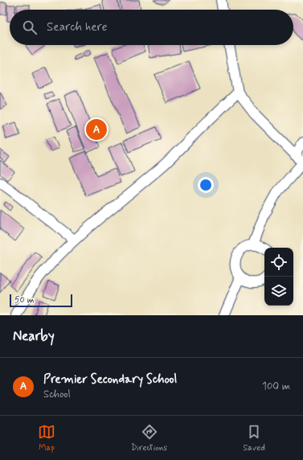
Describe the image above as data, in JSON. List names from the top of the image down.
{
  "scale_bar": "50 m",
  "page": {
    "search": "Search here",
    "pins": "A",
    "scale": "50 m",
    "heading": "Nearby",
    "list": [
      {
        "mark": "A",
        "name": "Premier Secondary School",
        "note": "School",
        "value": "100 m"
      }
    ],
    "nav": ["Map", "Directions", "Saved"]
  }
}
